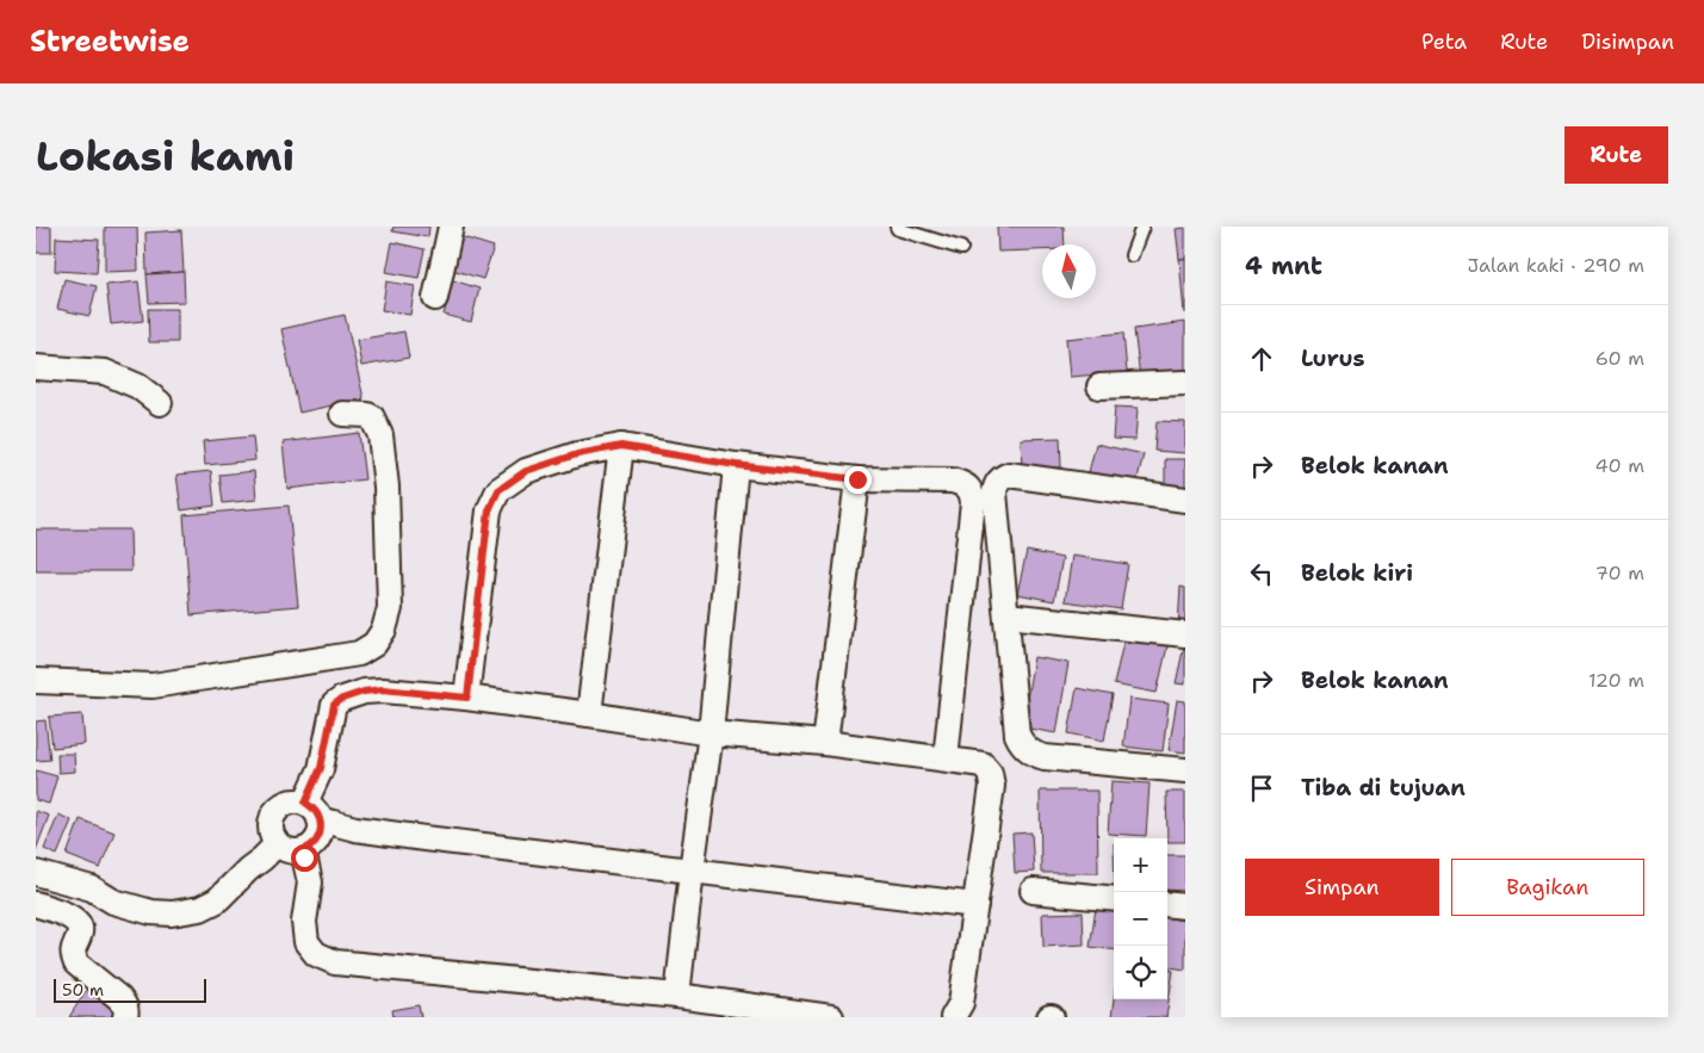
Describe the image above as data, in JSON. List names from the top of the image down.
{
  "scale_bar": "50 m",
  "north": "top",
  "page": {
    "header": "Streetwise",
    "nav": ["Peta", "Rute", "Disimpan"],
    "buttons": [
      "Rute",
      ["Simpan", "Bagikan"]
    ],
    "title": "Lokasi kami",
    "heading": ["4 mnt", "Jalan kaki · 290 m"],
    "list": [
      ["Lurus", "60 m"],
      ["Belok kanan", "40 m"],
      ["Belok kiri", "70 m"],
      ["Belok kanan", "120 m"],
      "Tiba di tujuan"
    ],
    "map_buttons": ["+", "−"],
    "scale": "50 m"
  }
}
